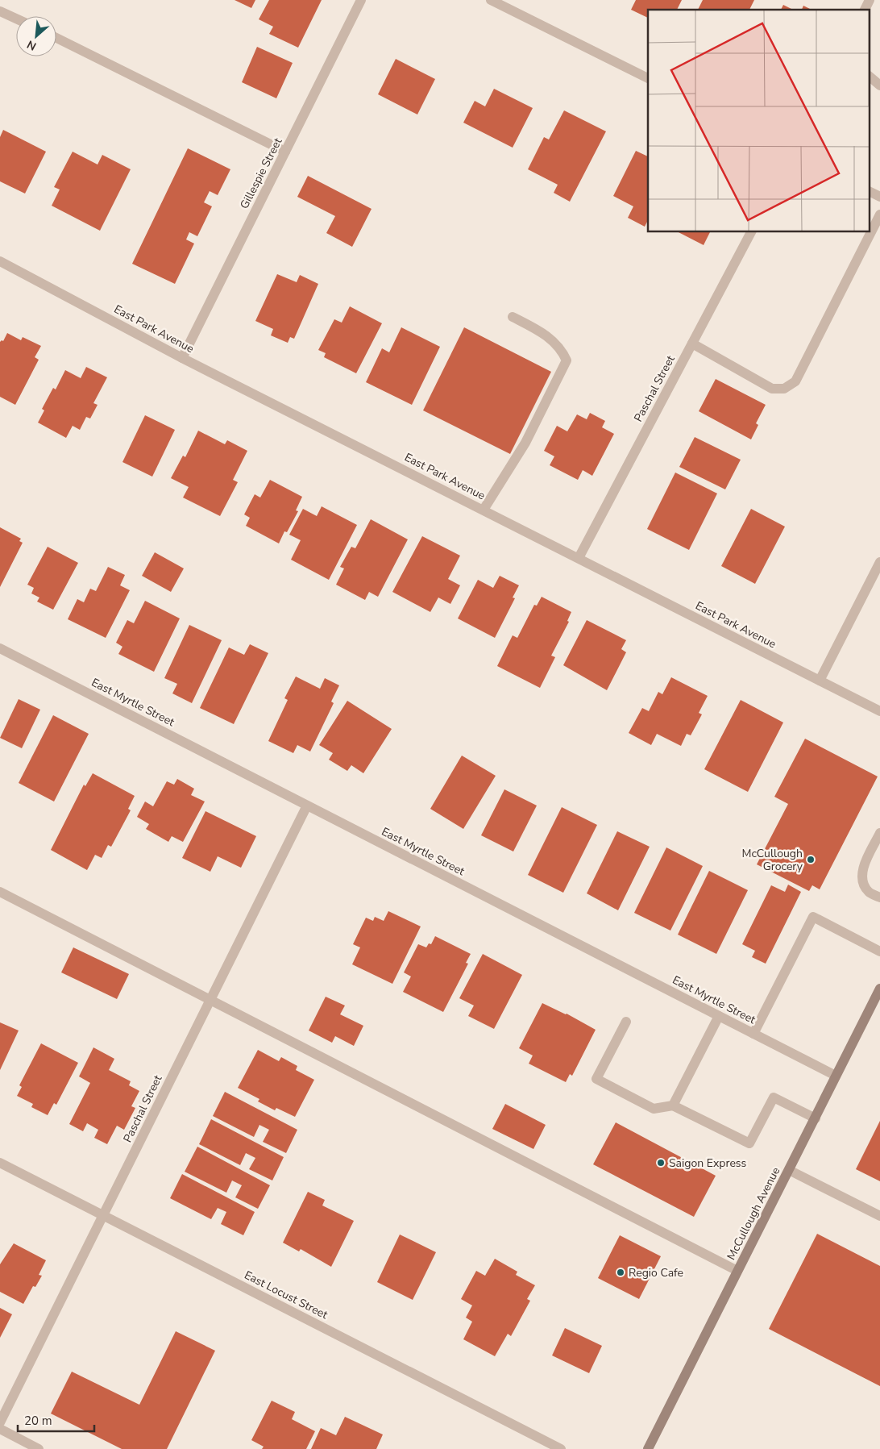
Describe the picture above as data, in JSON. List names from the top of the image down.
{
  "streets": {
    "main road": ["McCullough Avenue"],
    "street": [
      "Gillespie Street",
      "East Park Avenue",
      "Paschal Street",
      "East Myrtle Street",
      "East Locust Street"
    ]
  },
  "crossings": [
    ["Gillespie Street", "East Park Avenue"],
    ["East Park Avenue", "Paschal Street"],
    ["Paschal Street", "East Myrtle Street"],
    ["Paschal Street", "East Locust Street"],
    ["East Myrtle Street", "McCullough Avenue"]
  ],
  "places": ["McCullough Grocery", "Saigon Express", "Regio Cafe"],
  "scale_bar": "20 m",
  "north": "bottom left"
}
